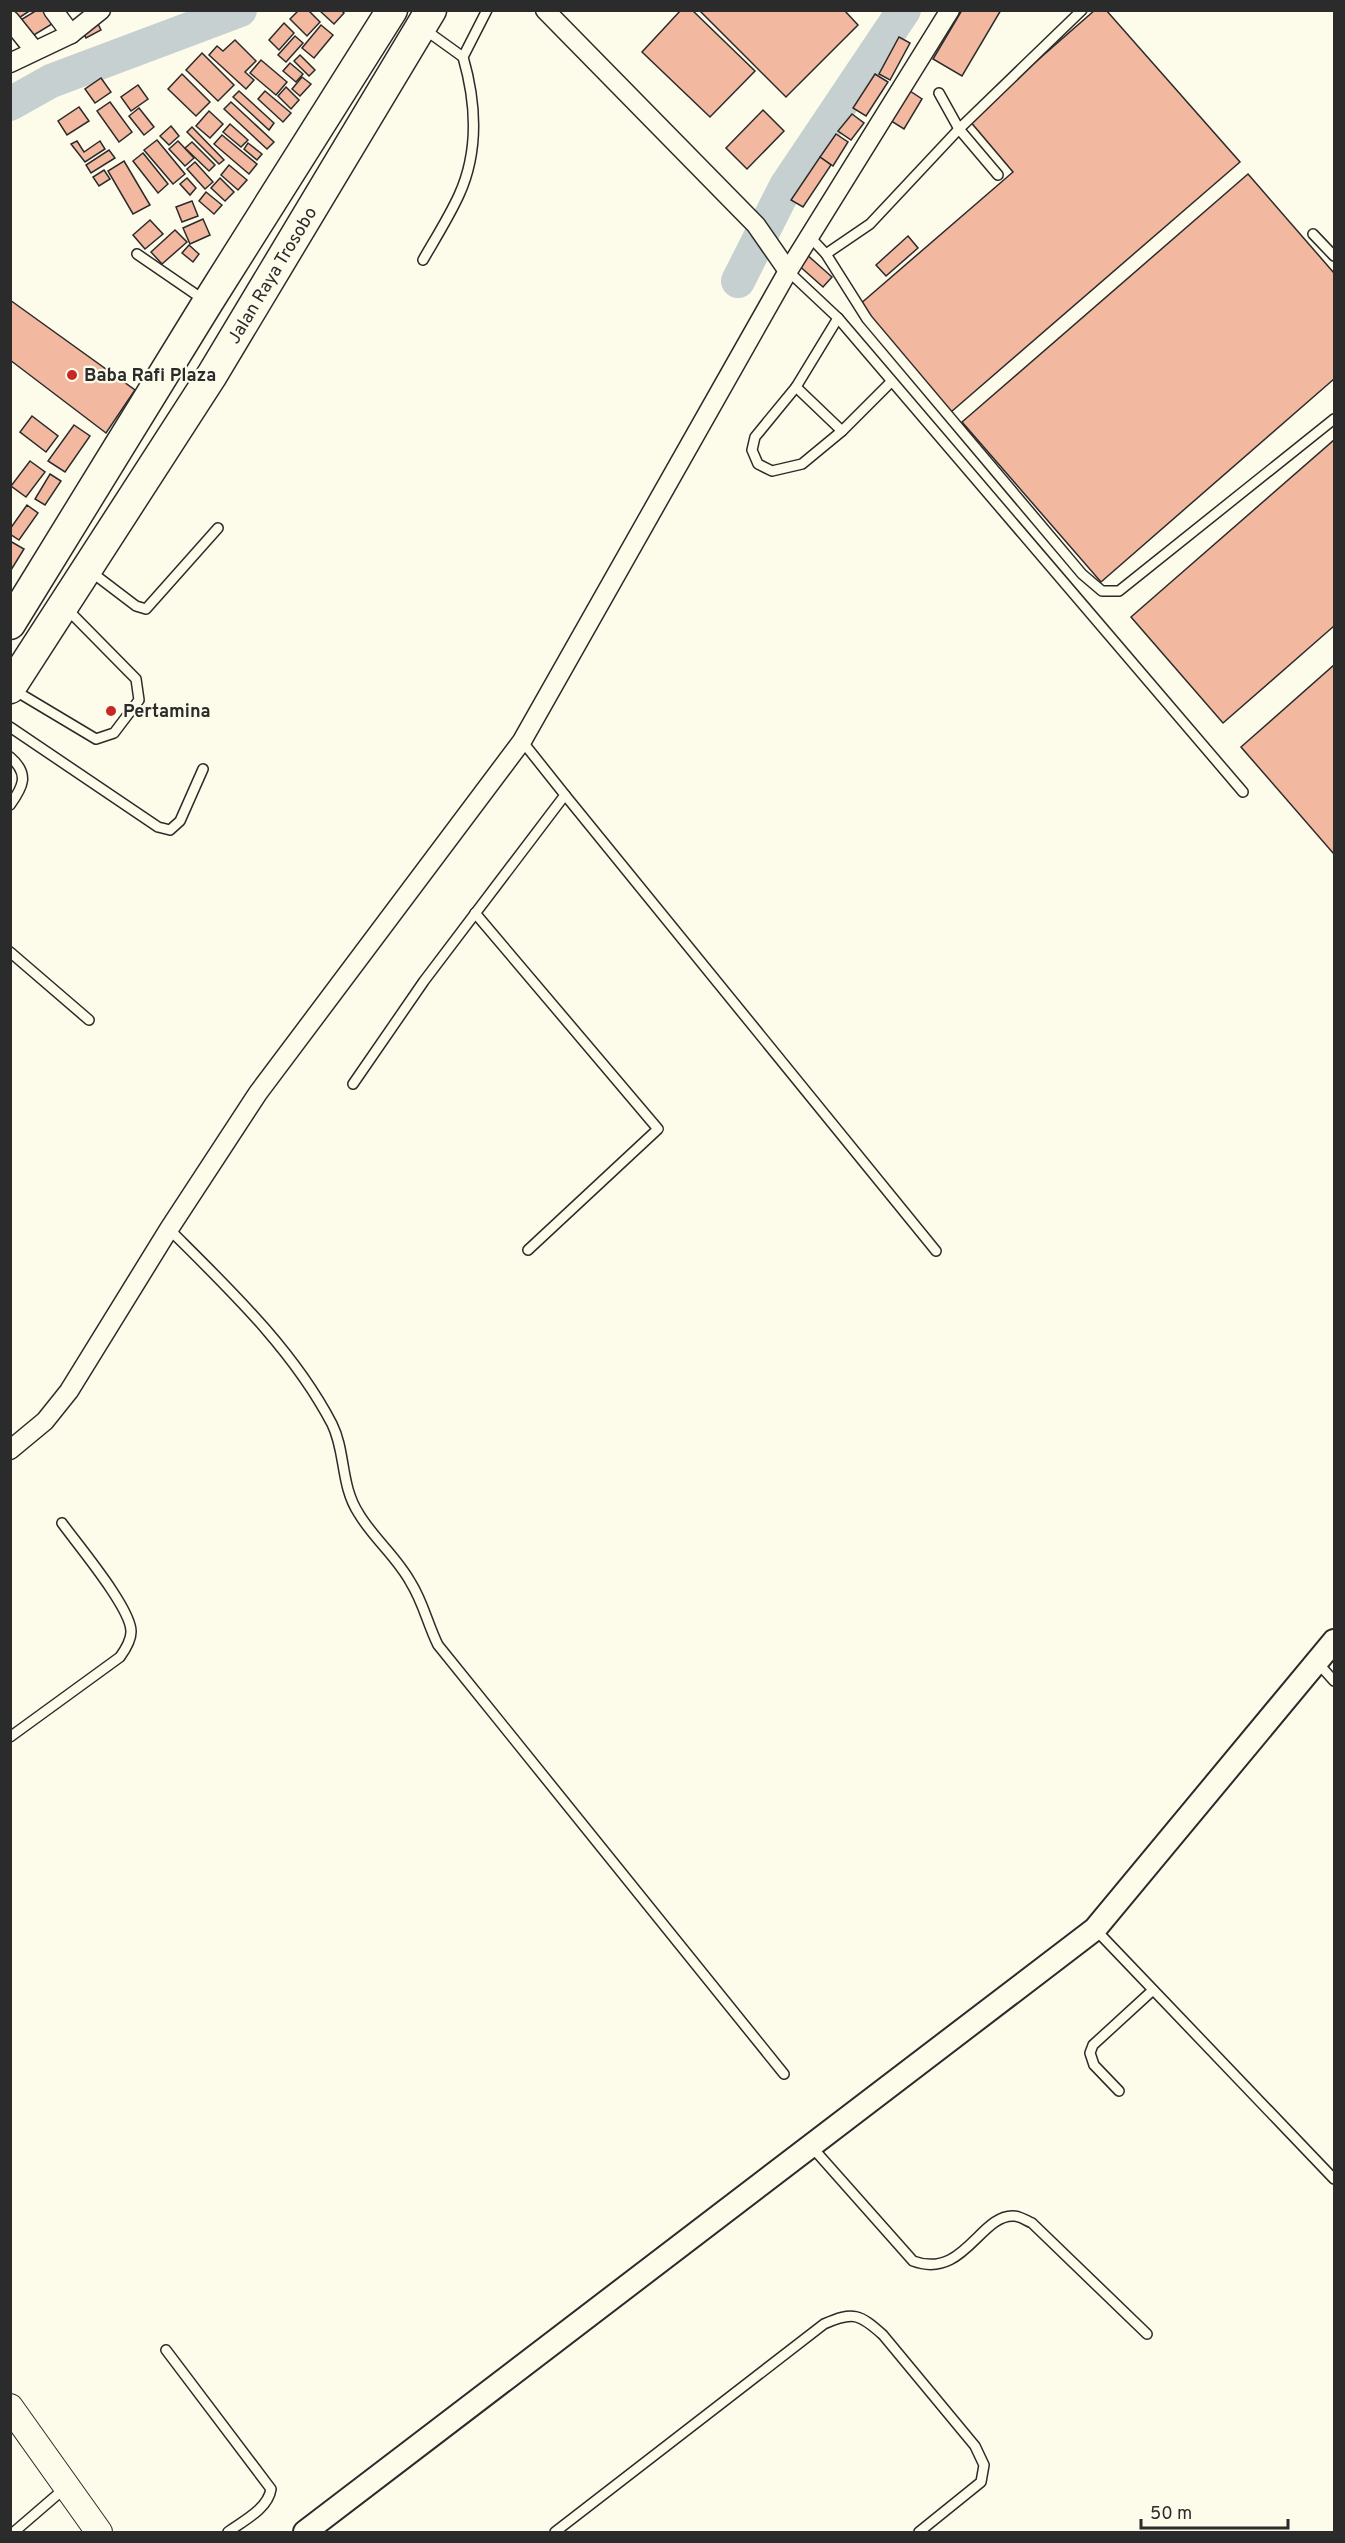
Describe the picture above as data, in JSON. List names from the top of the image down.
{
  "streets": {
    "highway": ["Jalan Raya Trosobo"]
  },
  "places": ["Baba Rafi Plaza", "Pertamina"],
  "scale_bar": "50 m"
}
